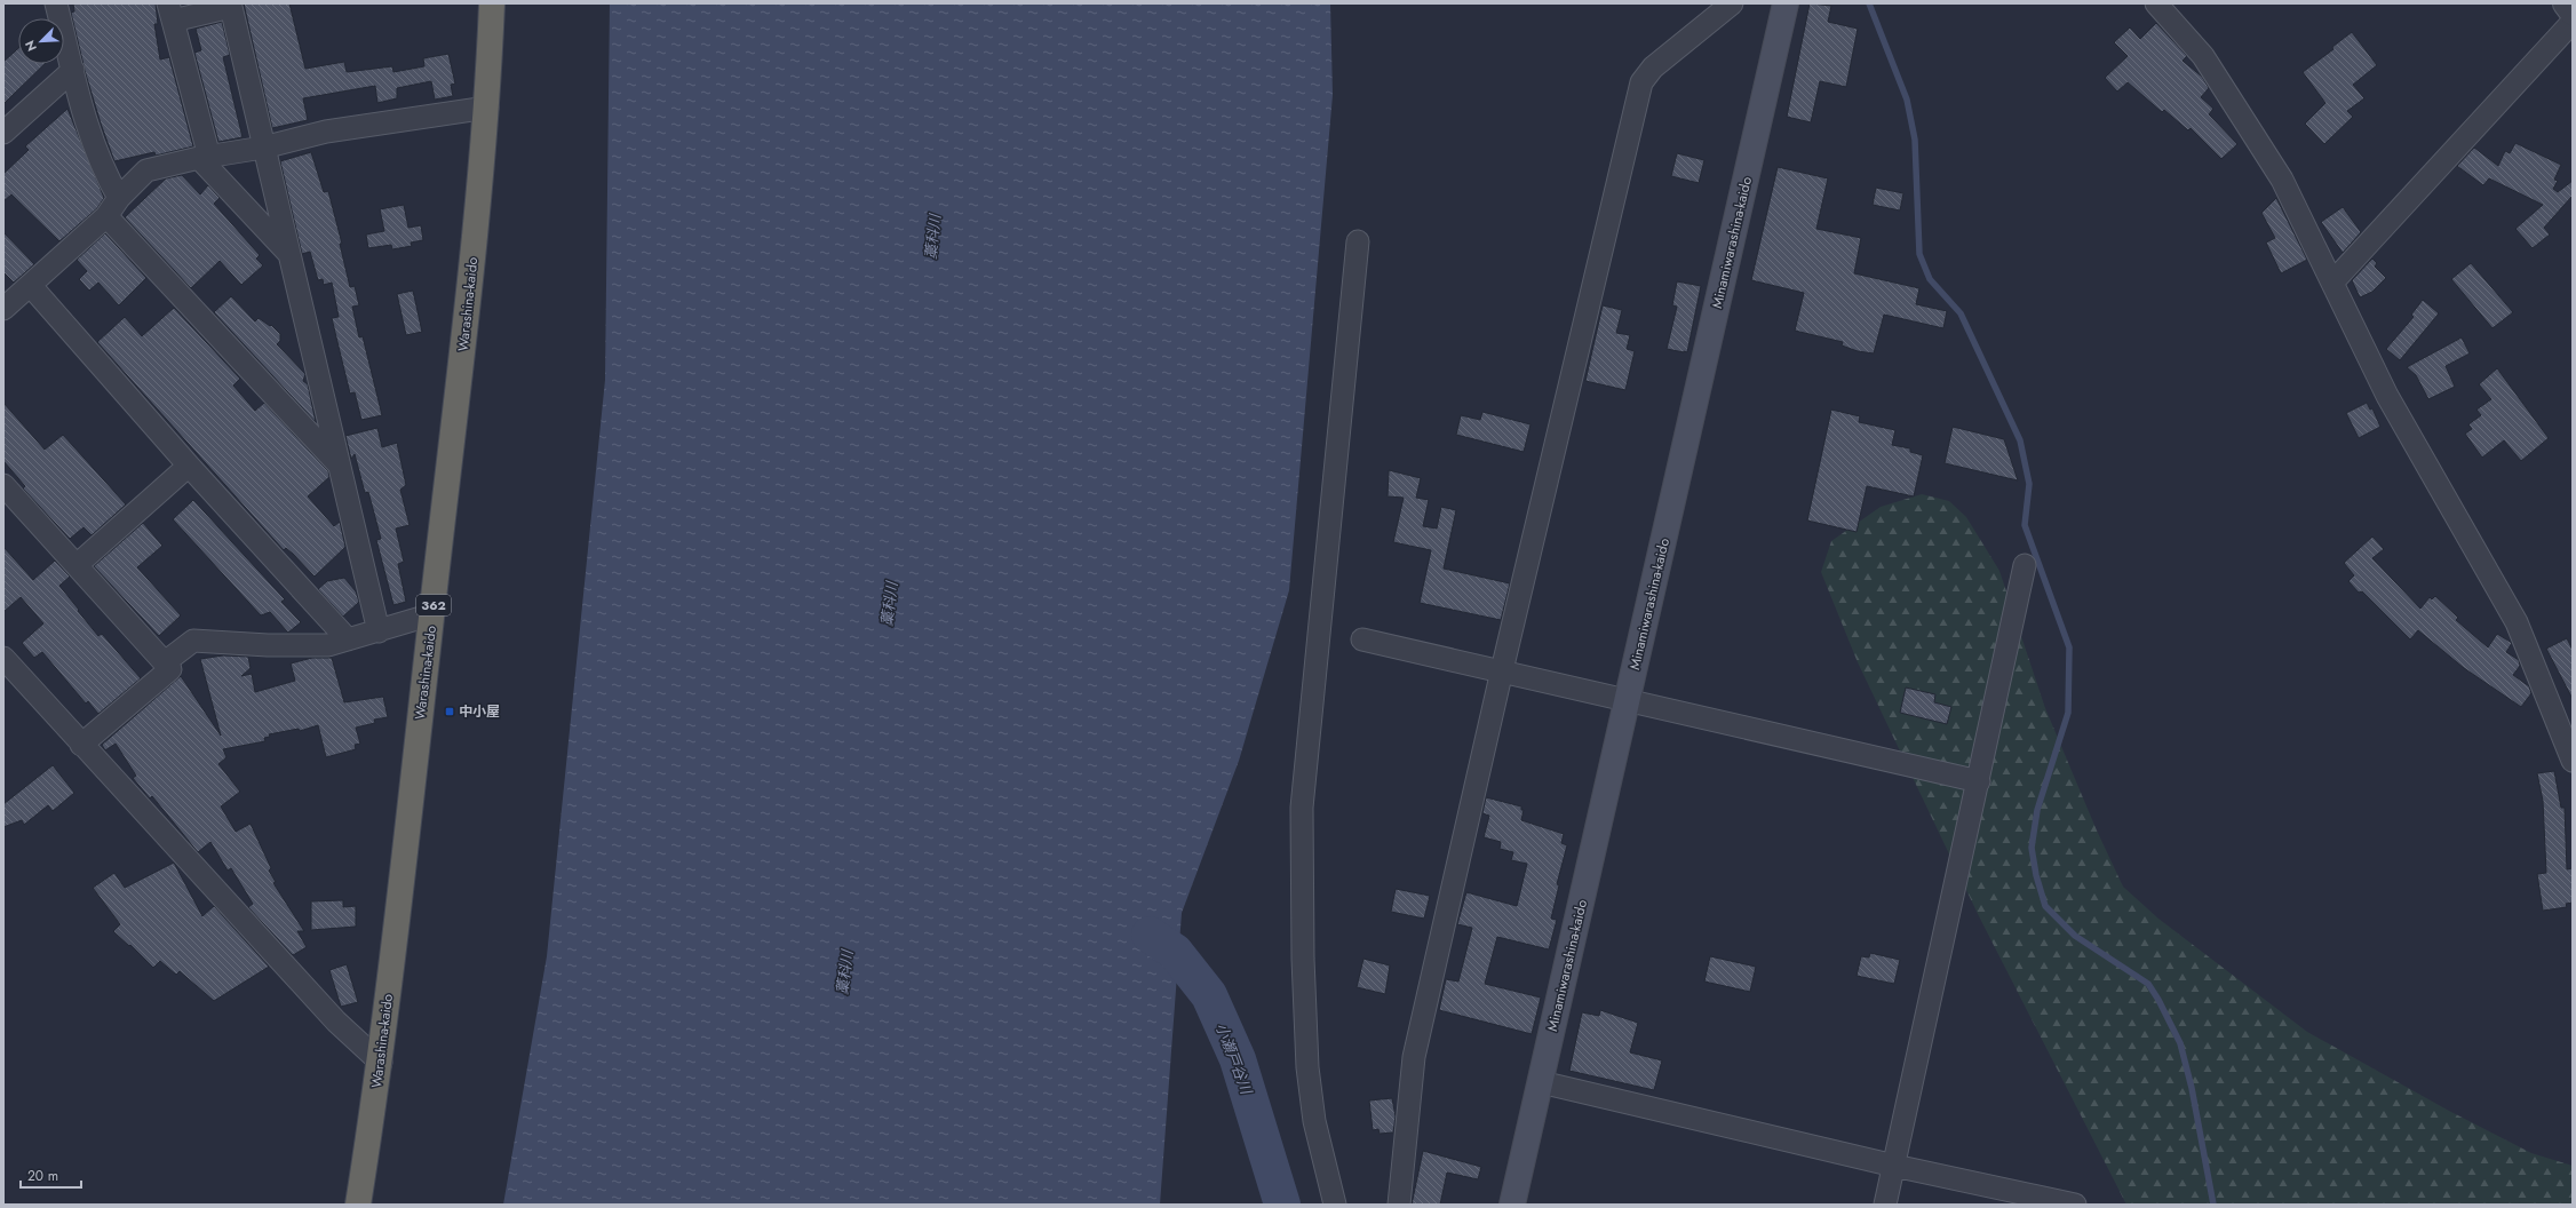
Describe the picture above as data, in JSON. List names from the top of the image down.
{
  "streets": {
    "highway": ["Warashina-kaido", "362"],
    "main road": ["Minamiwarashina-kaido"]
  },
  "water": ["藁科川", "小瀬戸谷川"],
  "places": {
    "transit": ["中小屋"]
  },
  "scale_bar": "20 m",
  "north": "bottom left"
}
